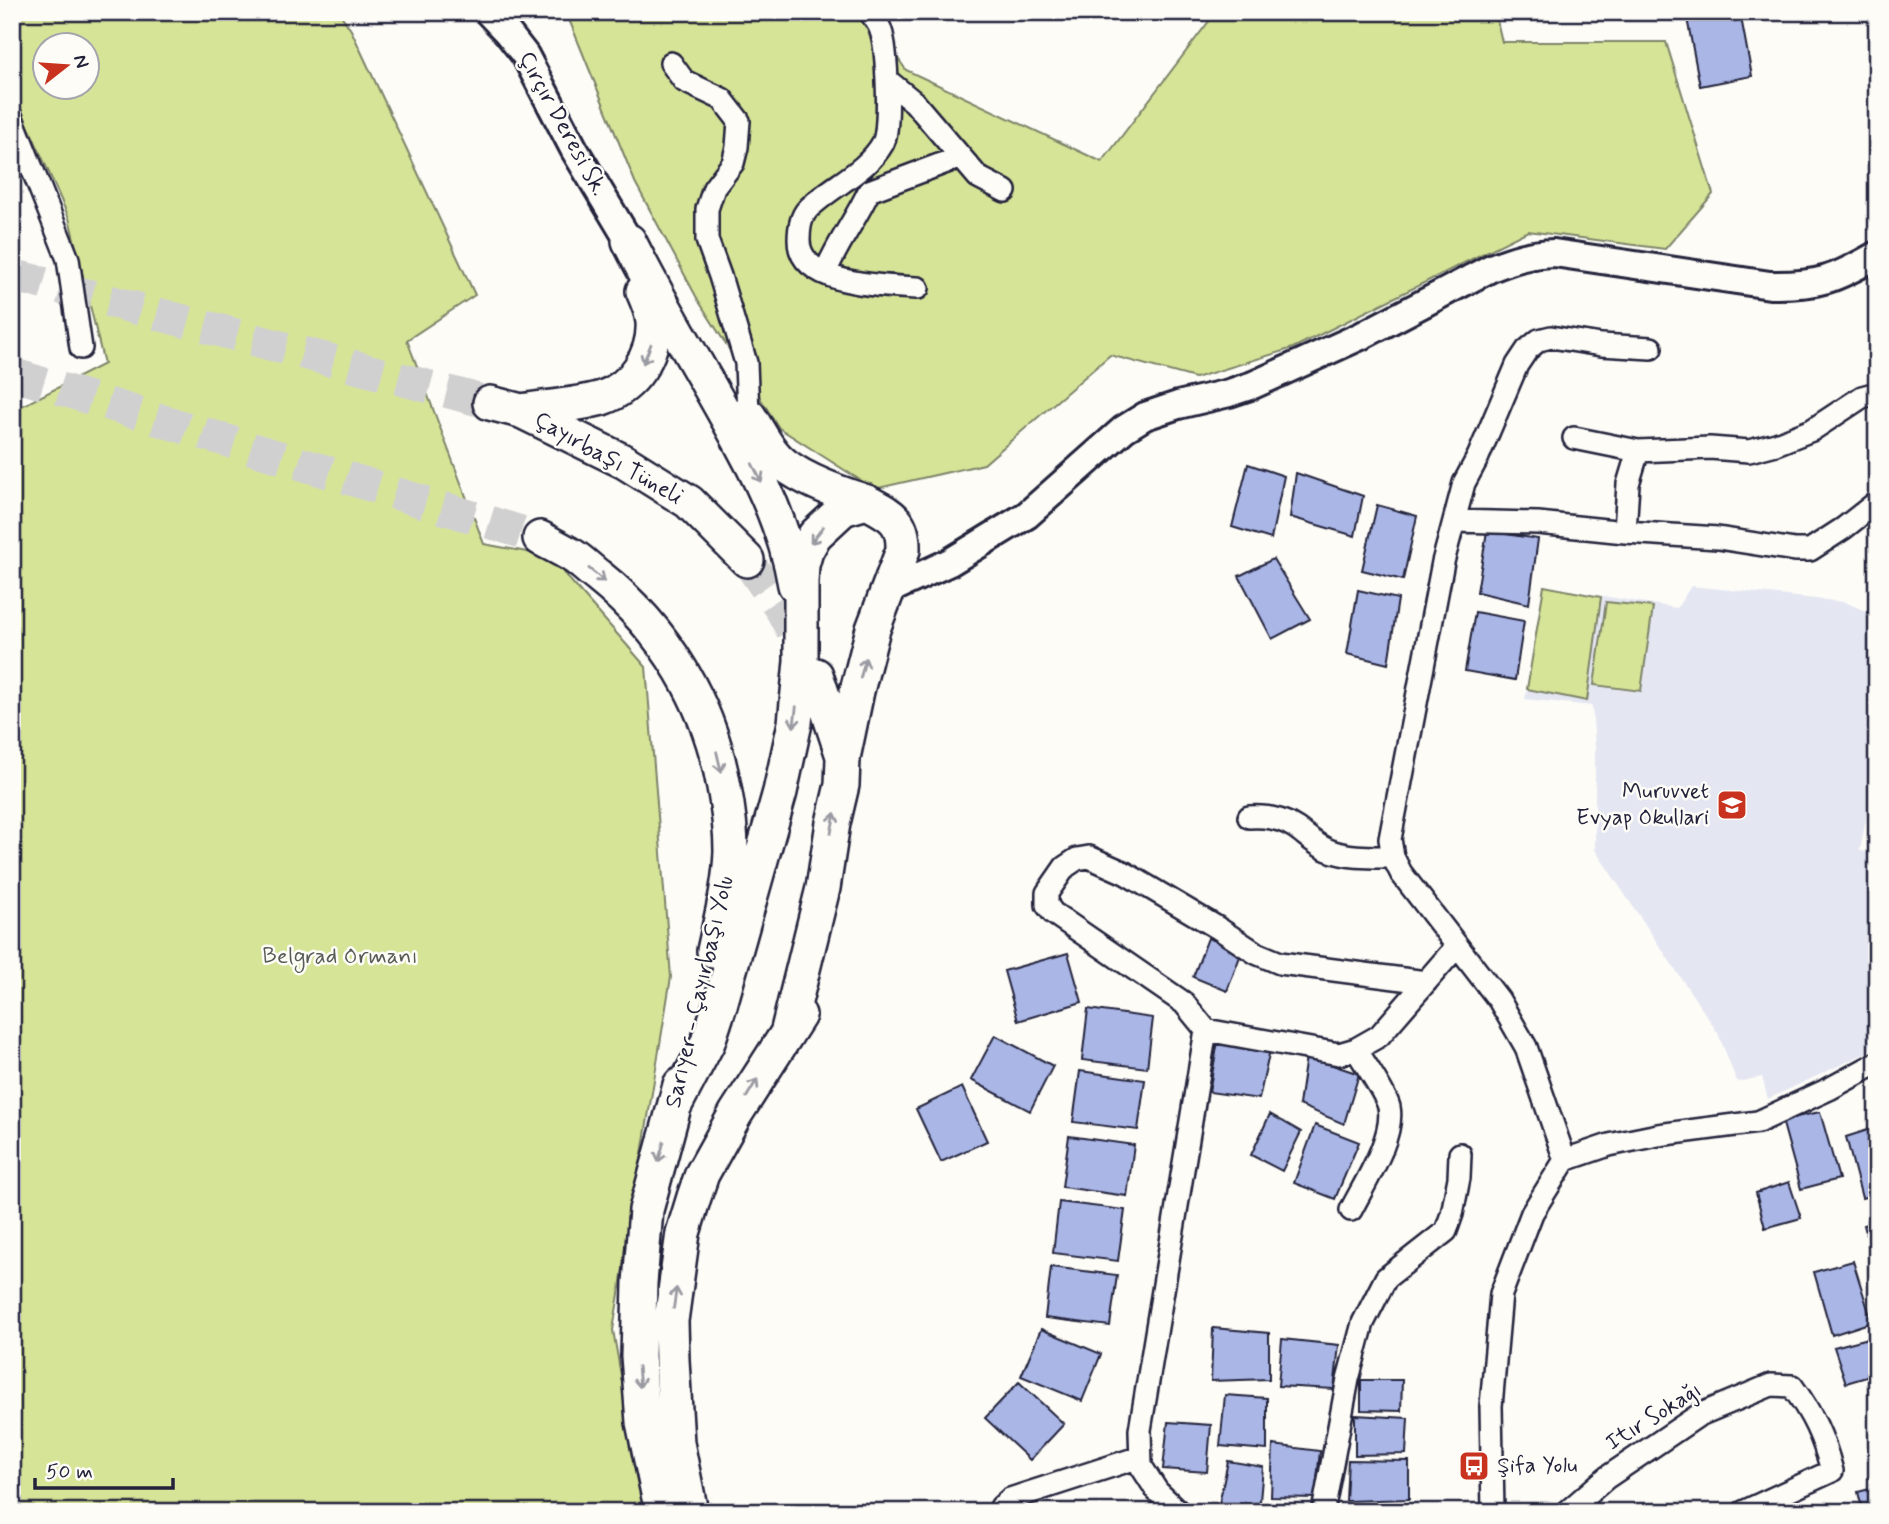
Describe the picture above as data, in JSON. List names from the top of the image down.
{
  "streets": {
    "main road": ["Çayırbaşı Tüneli", "Sarıyer - Çayırbaşı Yolu"],
    "street": ["Çırçır Deresi Sk.", "Itır Sokağı"]
  },
  "parks": ["Belgrad Ormanı"],
  "places": {
    "school or university": ["Muruvvet Evyap Okullari"],
    "bus stop": ["Şifa Yolu"]
  },
  "scale_bar": "50 m",
  "north": "right"
}
